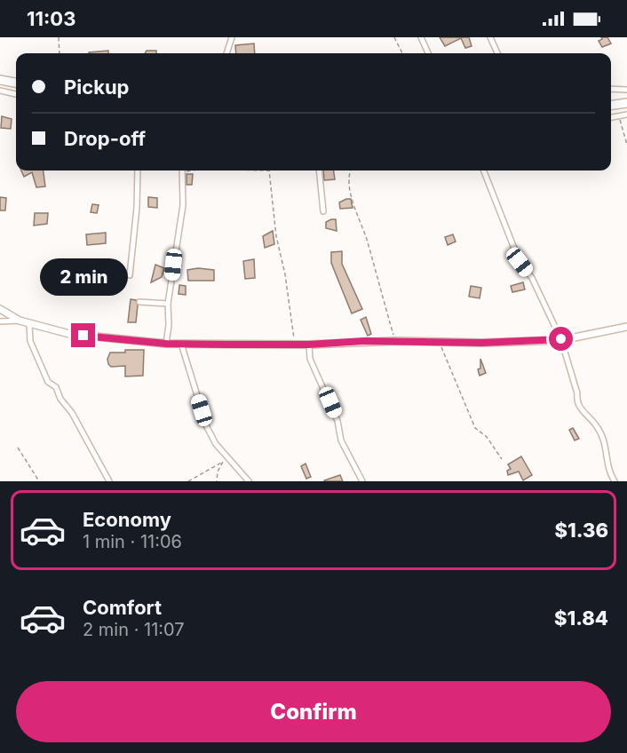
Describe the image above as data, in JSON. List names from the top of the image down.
{
  "page": {
    "status": "11:03",
    "banner": ["Pickup", "Drop-off"],
    "bubble": "2 min",
    "list": [
      {
        "name": "Economy",
        "note": "1 min · 11:06",
        "value": "$1.36"
      },
      {
        "name": "Comfort",
        "note": "2 min · 11:07",
        "value": "$1.84"
      }
    ],
    "buttons": "Confirm"
  }
}
